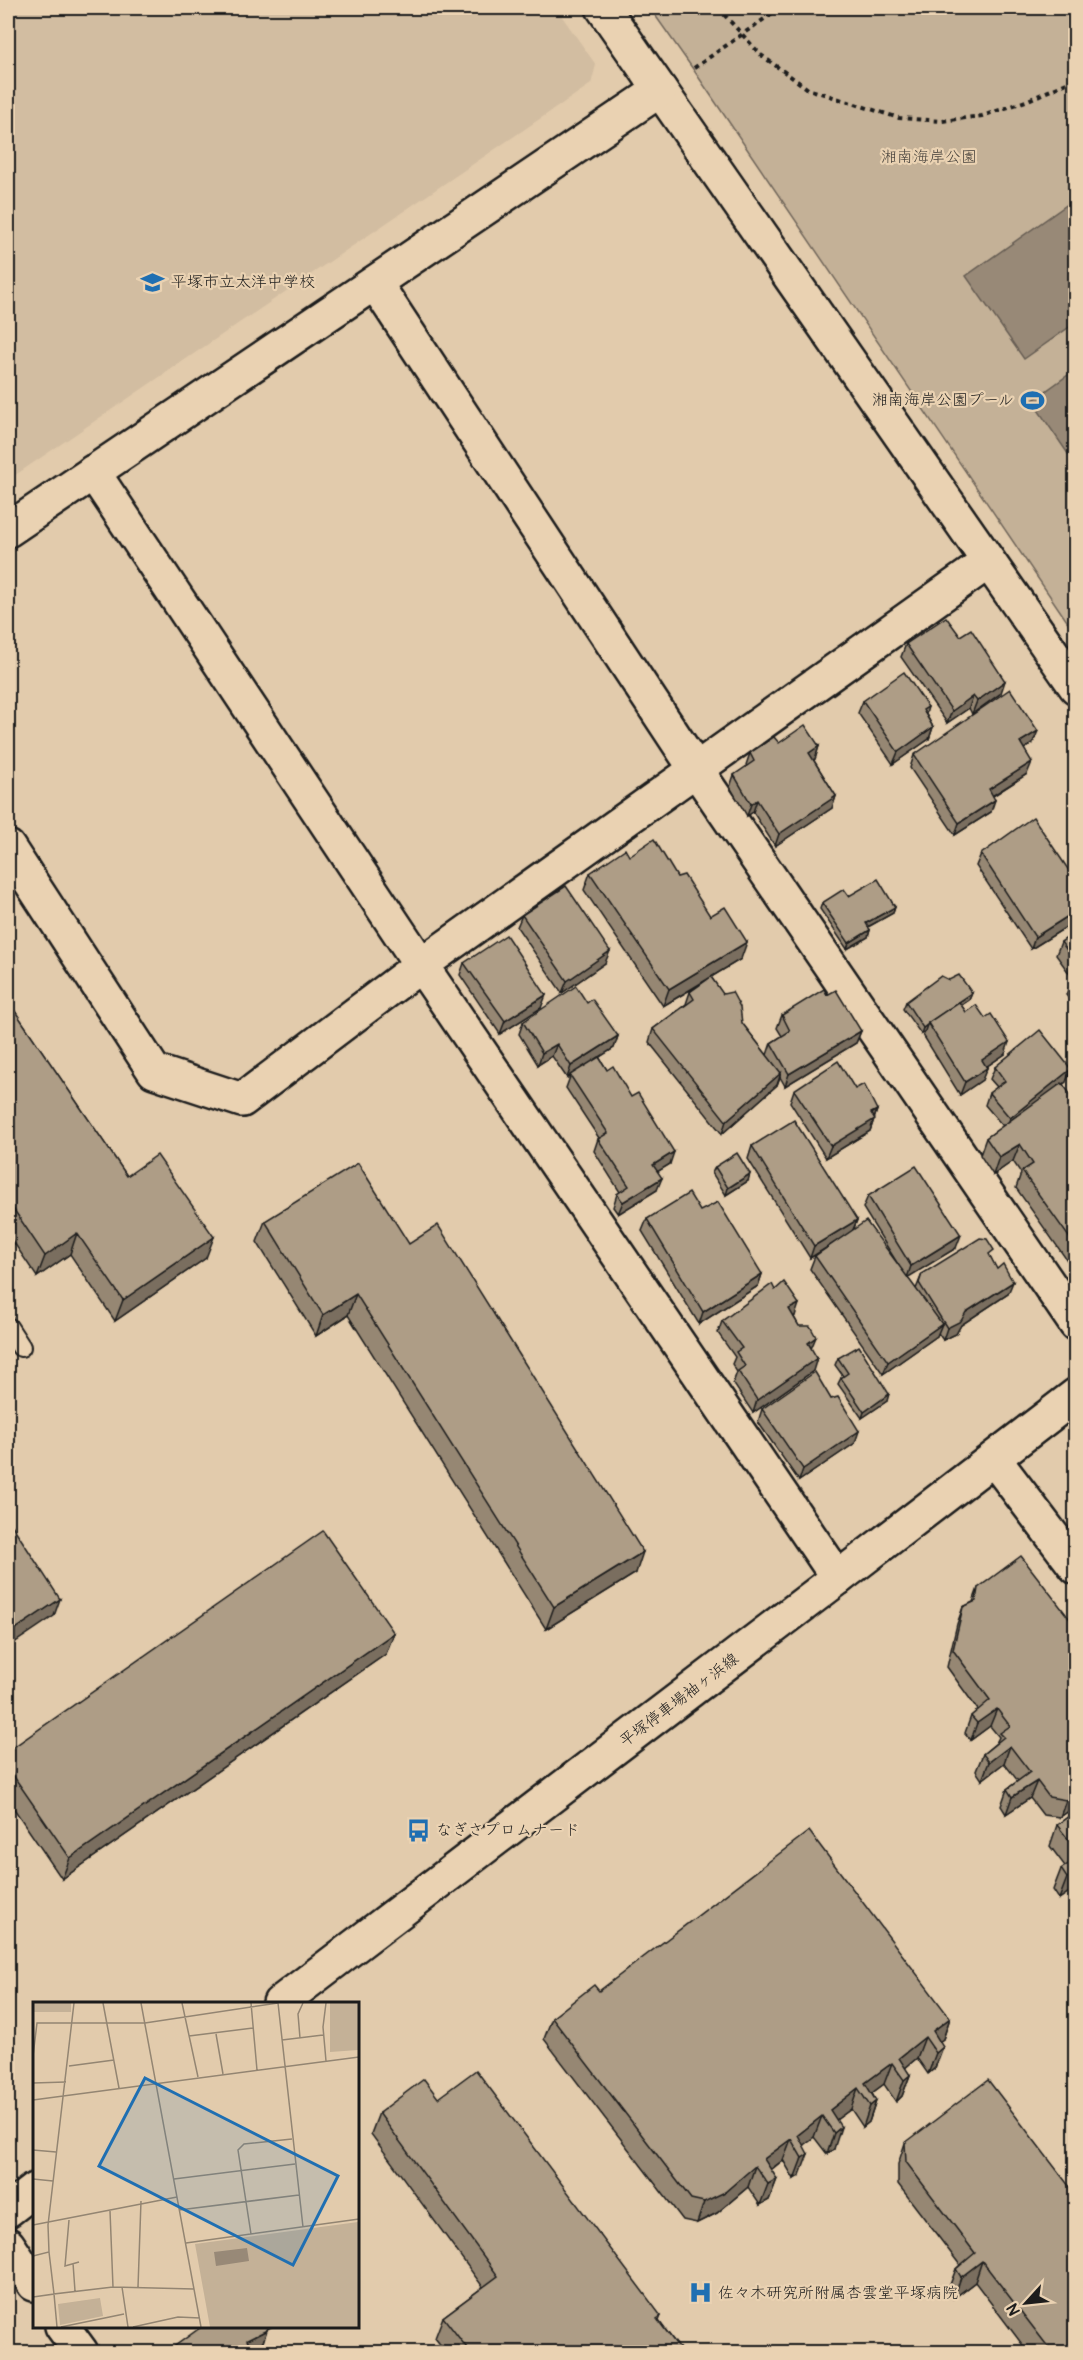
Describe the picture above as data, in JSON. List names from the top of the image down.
{
  "streets": {
    "street": ["平塚停車場袖ヶ浜線"]
  },
  "parks": ["湘南海岸公園"],
  "places": {
    "school or university": ["平塚市立太洋中学校"],
    "sports": ["湘南海岸公園プール"],
    "bus stop": ["なぎさプロムナード"],
    "hospital": ["佐々木研究所附属杏雲堂平塚病院"]
  },
  "north": "bottom left"
}
